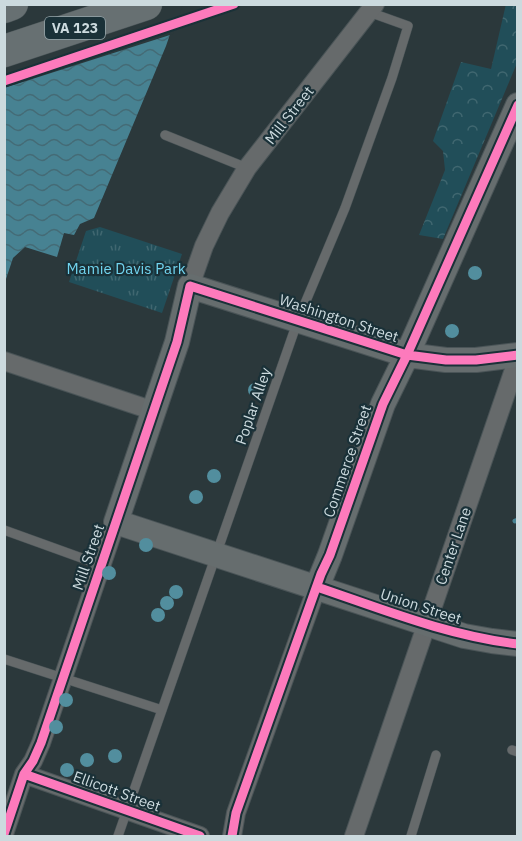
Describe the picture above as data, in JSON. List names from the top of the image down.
{
  "streets": {
    "highway": ["VA 123"],
    "street": [
      "Mill Street",
      "Washington Street",
      "Commerce Street",
      "Center Lane",
      "Union Street",
      "Ellicott Street"
    ],
    "lane": ["Poplar Alley"]
  },
  "crossings": [
    ["Mill Street", "Washington Street"],
    ["Mill Street", "Poplar Alley"],
    ["Mill Street", "Union Street"],
    ["Mill Street", "Ellicott Street"],
    ["Washington Street", "Poplar Alley"],
    ["Washington Street", "Commerce Street"],
    ["Washington Street", "Center Lane"],
    ["Poplar Alley", "Union Street"],
    ["Poplar Alley", "Ellicott Street"],
    ["Commerce Street", "Union Street"],
    ["Center Lane", "Union Street"]
  ],
  "parks": ["Mamie Davis Park"]
}
